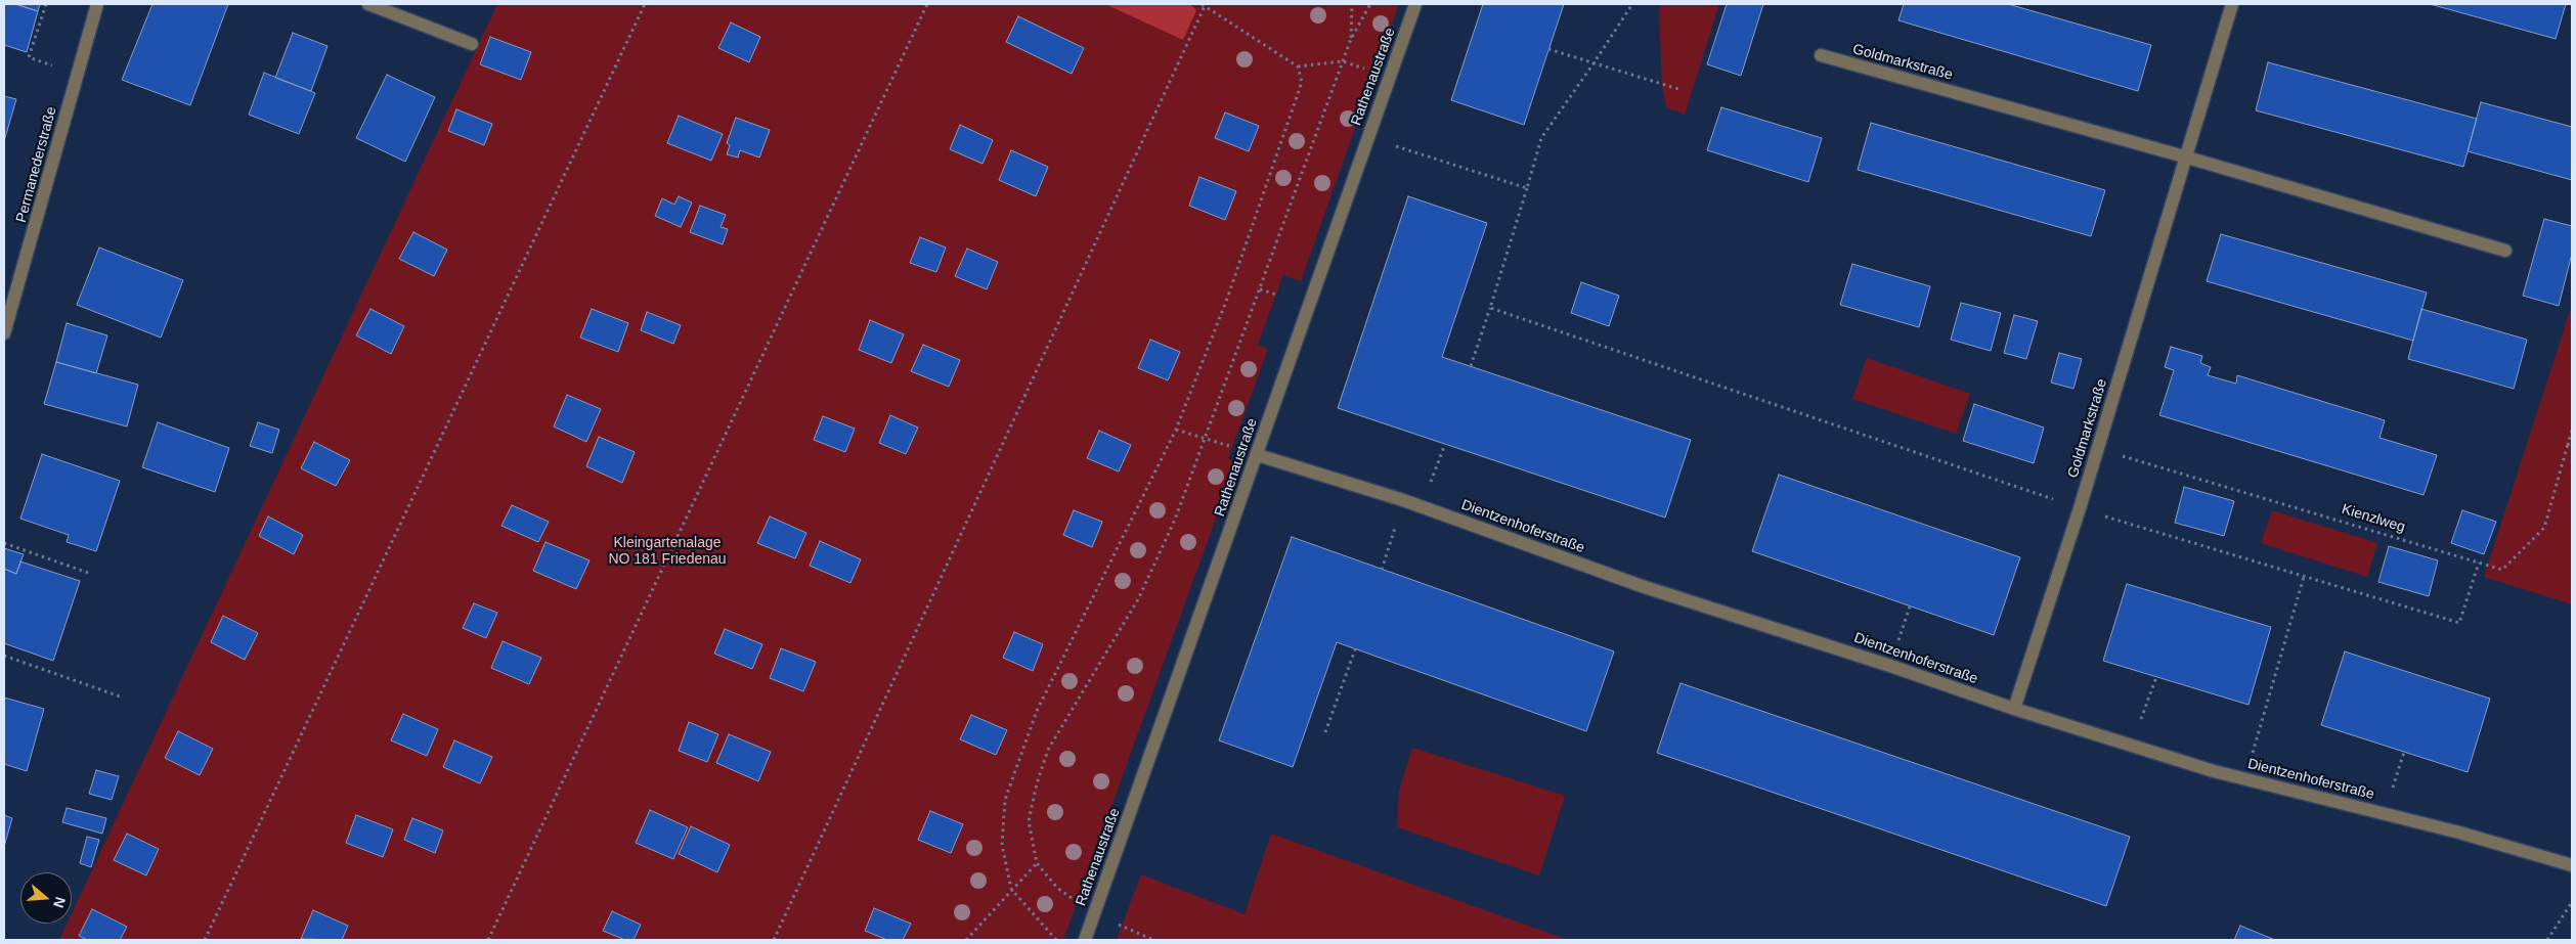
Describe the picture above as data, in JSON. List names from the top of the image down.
{
  "streets": {
    "street": [
      "Goldmarkstraße",
      "Rathenaustraße",
      "Permanederstraße",
      "Dientzenhoferstraße"
    ],
    "path": ["Kienzlweg"]
  },
  "crossings": [
    ["Goldmarkstraße", "Kienzlweg"],
    ["Goldmarkstraße", "Dientzenhoferstraße"],
    ["Rathenaustraße", "Dientzenhoferstraße"]
  ],
  "parks": ["Kleingartenalage NO 181 Friedenau"],
  "north": "right"
}
